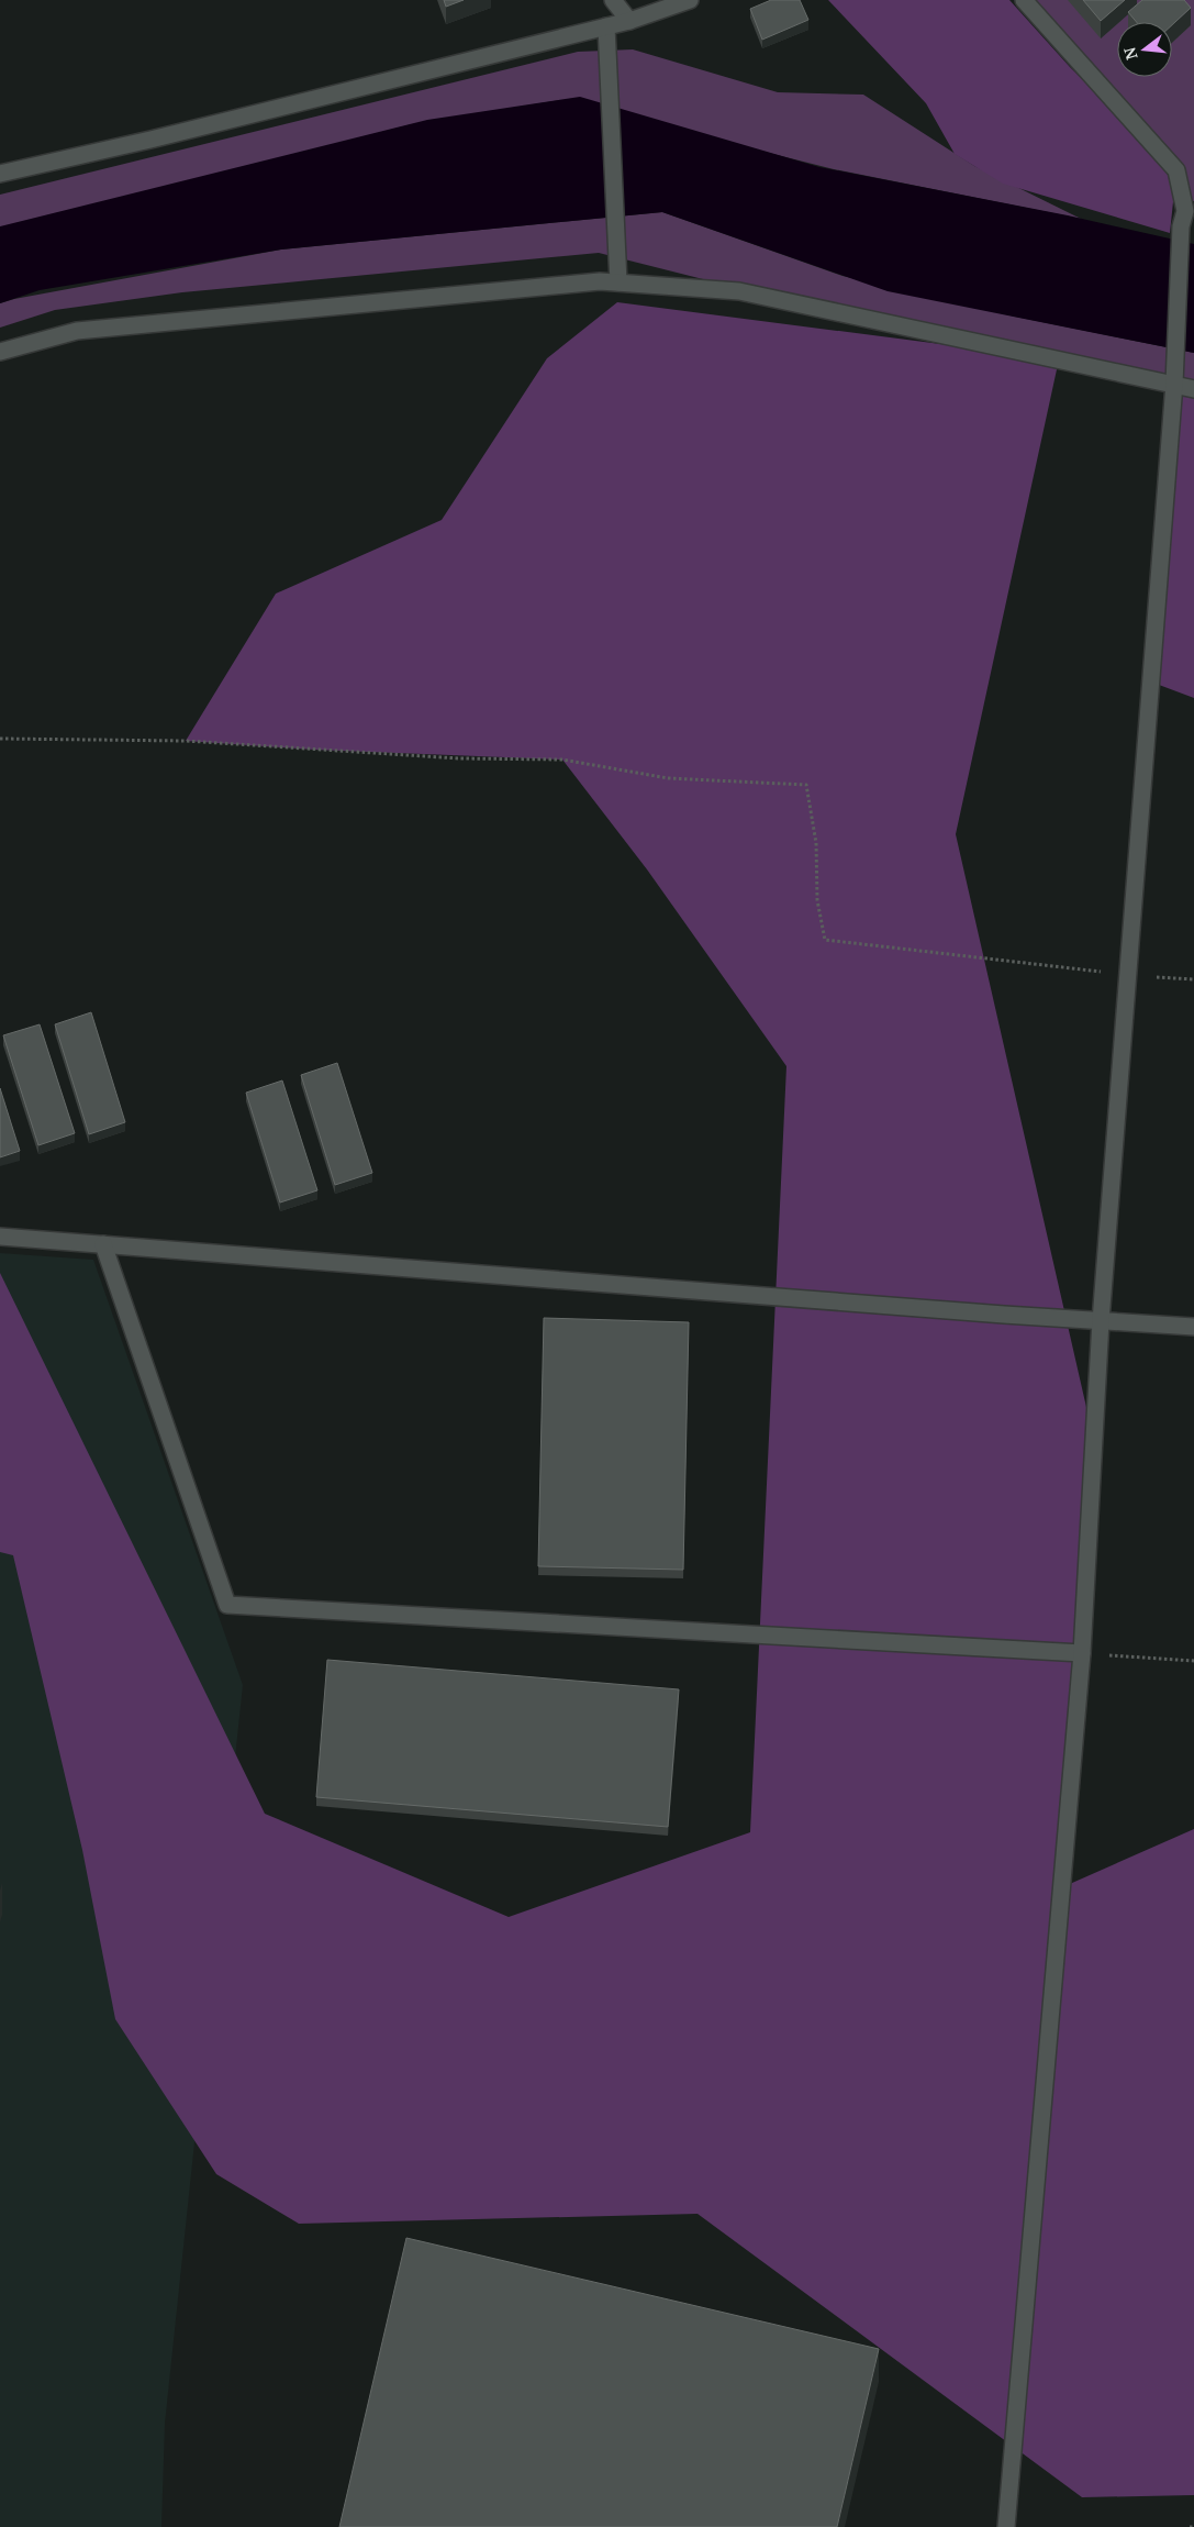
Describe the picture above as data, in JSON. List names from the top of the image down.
{
  "north": "left"
}
